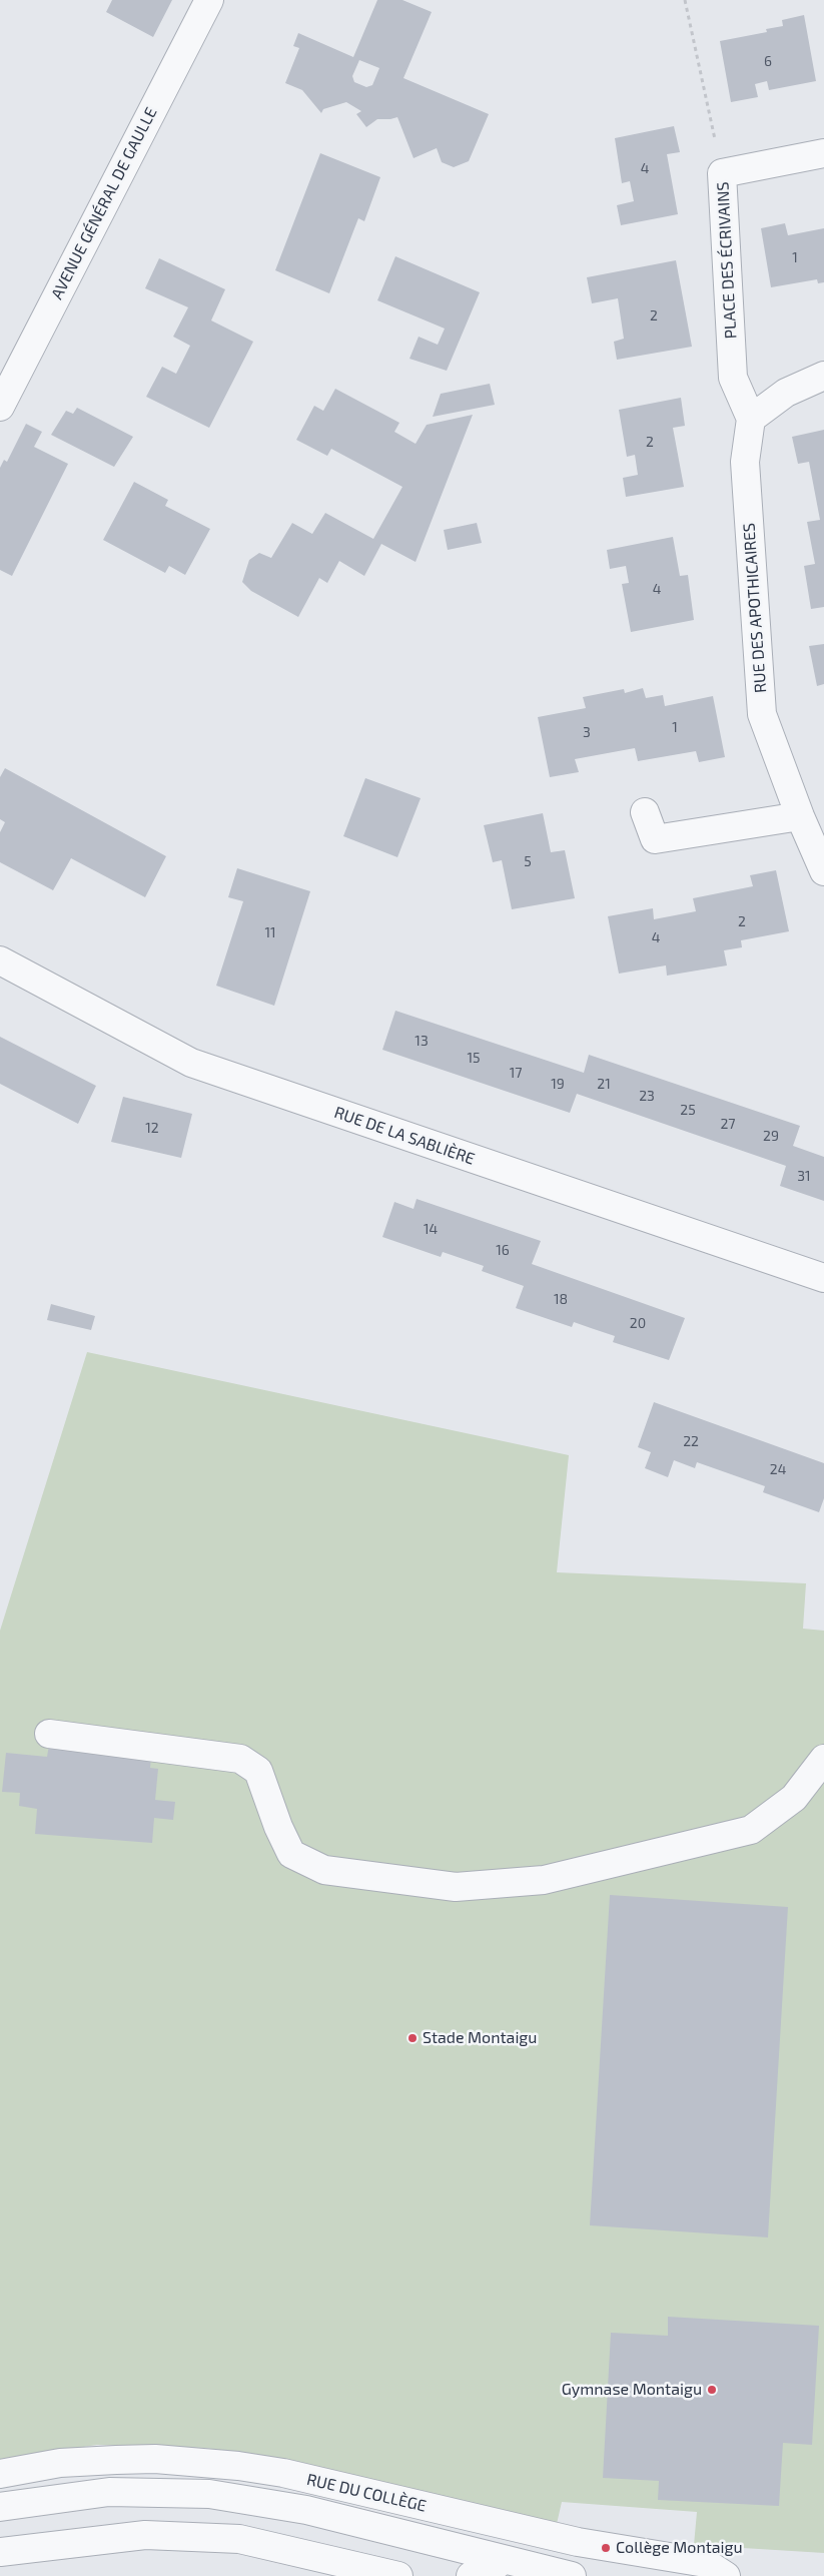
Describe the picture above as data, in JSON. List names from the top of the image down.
{
  "streets": {
    "street": [
      "AVENUE GÉNÉRAL DE GAULLE",
      "PLACE DES ÉCRIVAINS",
      "RUE DES APOTHICAIRES",
      "RUE DE LA SABLIÈRE",
      "RUE DU COLLÈGE"
    ]
  },
  "crossings": [
    ["PLACE DES ÉCRIVAINS", "RUE DES APOTHICAIRES"]
  ],
  "places": ["Stade Montaigu", "Gymnase Montaigu", "Collège Montaigu"],
  "house_numbers": [
    "6",
    "4",
    "1",
    "2",
    "2",
    "4",
    "1",
    "3",
    "5",
    "2",
    "11",
    "4",
    "13",
    "15",
    "17",
    "19",
    "21",
    "23",
    "25",
    "27",
    "12",
    "29",
    "31",
    "14",
    "16",
    "18",
    "20",
    "22",
    "24"
  ]
}
